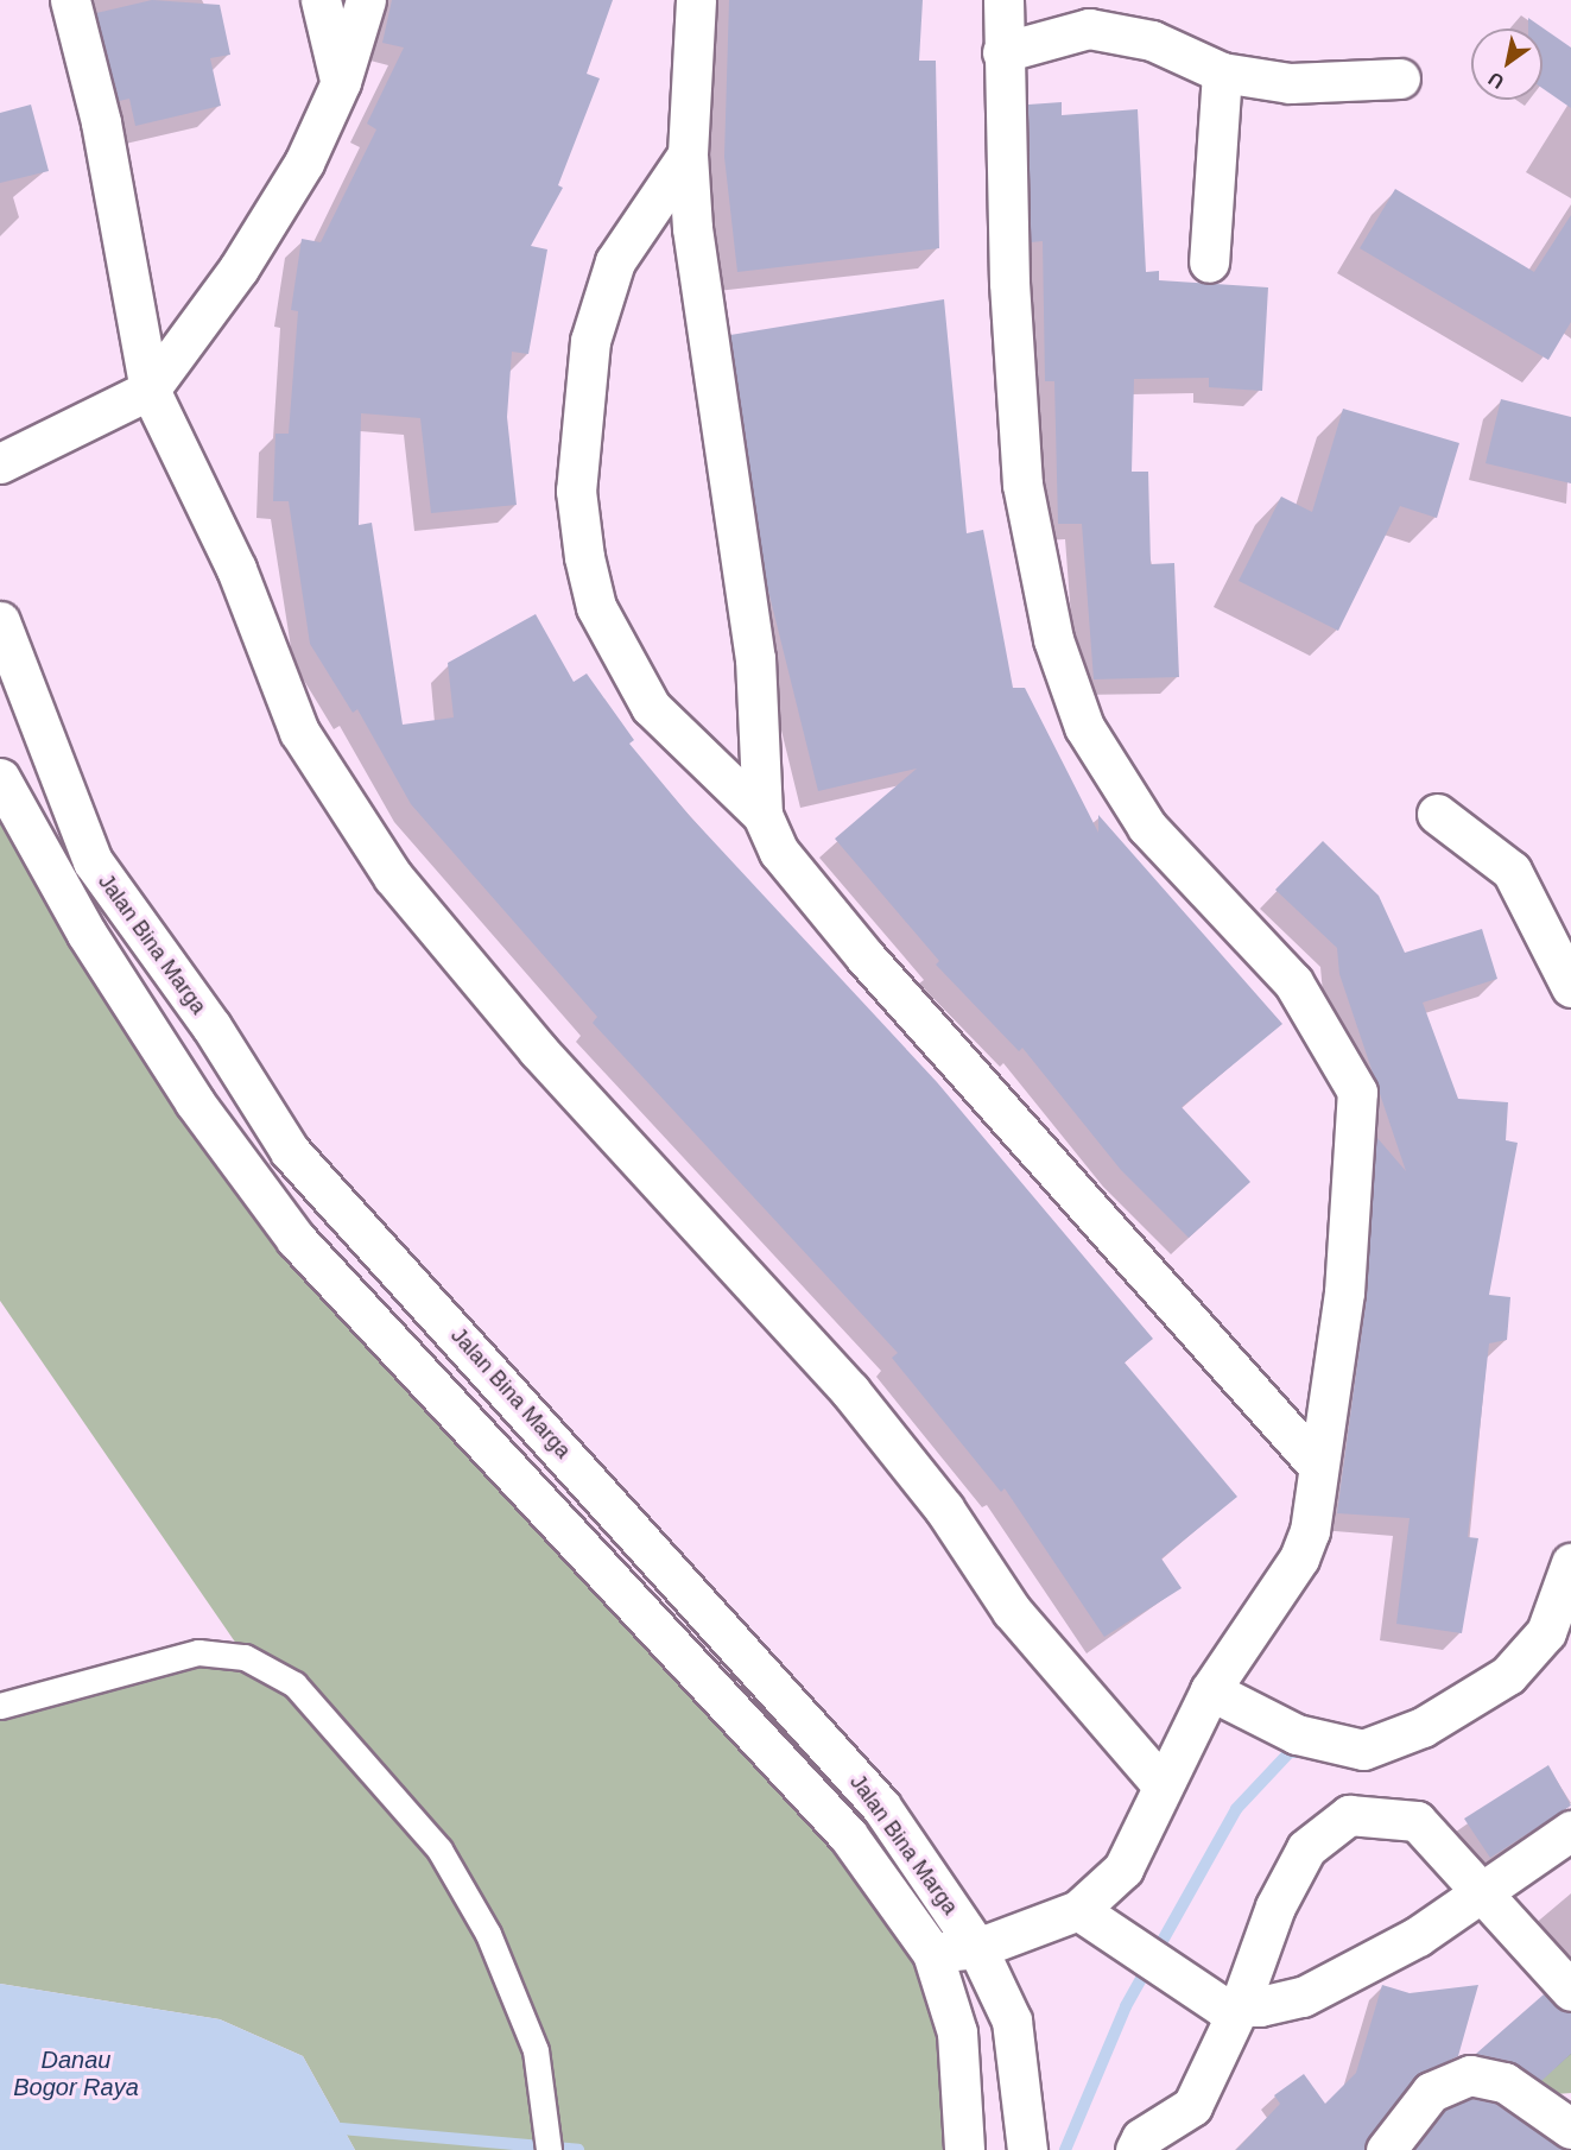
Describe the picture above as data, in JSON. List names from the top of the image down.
{
  "streets": {
    "street": ["Jalan Bina Marga"]
  },
  "water": ["Danau Bogor Raya"],
  "north": "bottom left"
}
